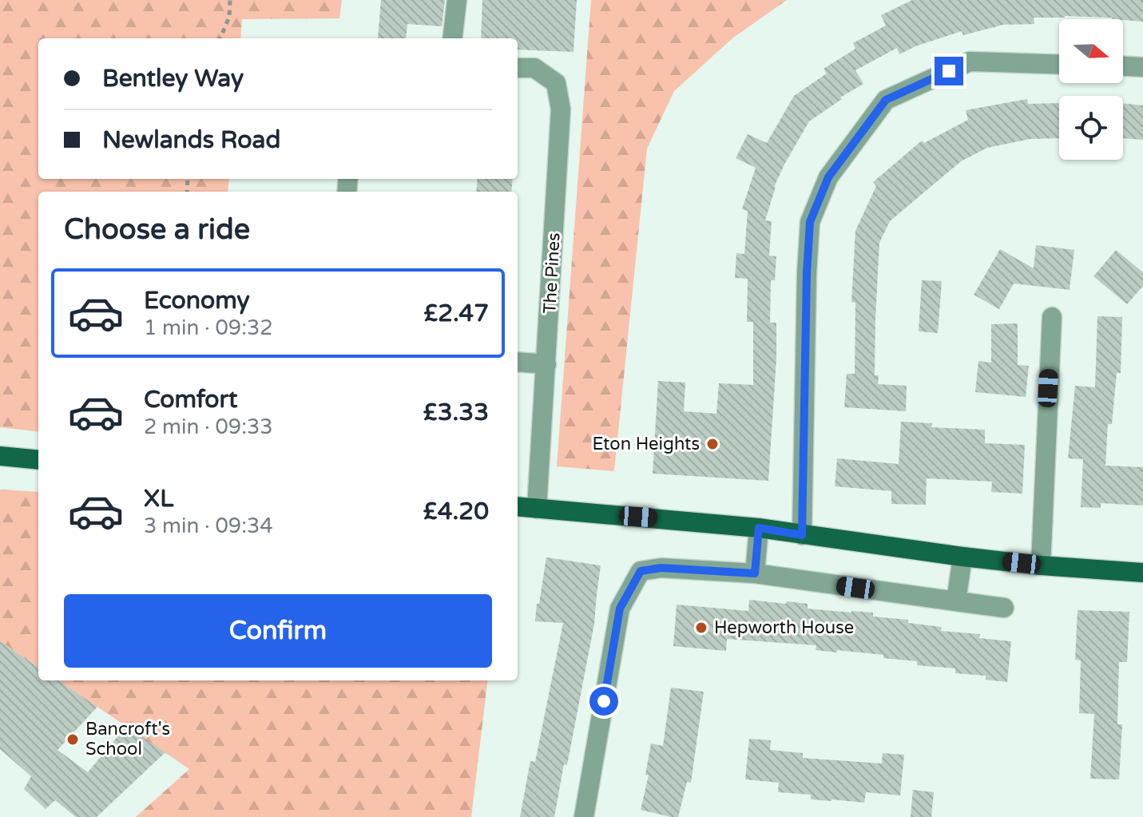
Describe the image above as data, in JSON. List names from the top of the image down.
{
  "streets": {
    "street": ["The Pines"]
  },
  "places": ["Eton Heights", "Hepworth House", "Bancroft's School"],
  "north": "right",
  "page": {
    "banner": ["Bentley Way", "Newlands Road"],
    "heading": "Choose a ride",
    "list": [
      {
        "name": "Economy",
        "note": "1 min · 09:32",
        "value": "£2.47"
      },
      {
        "name": "Comfort",
        "note": "2 min · 09:33",
        "value": "£3.33"
      },
      {
        "name": "XL",
        "note": "3 min · 09:34",
        "value": "£4.20"
      }
    ],
    "buttons": "Confirm"
  }
}
